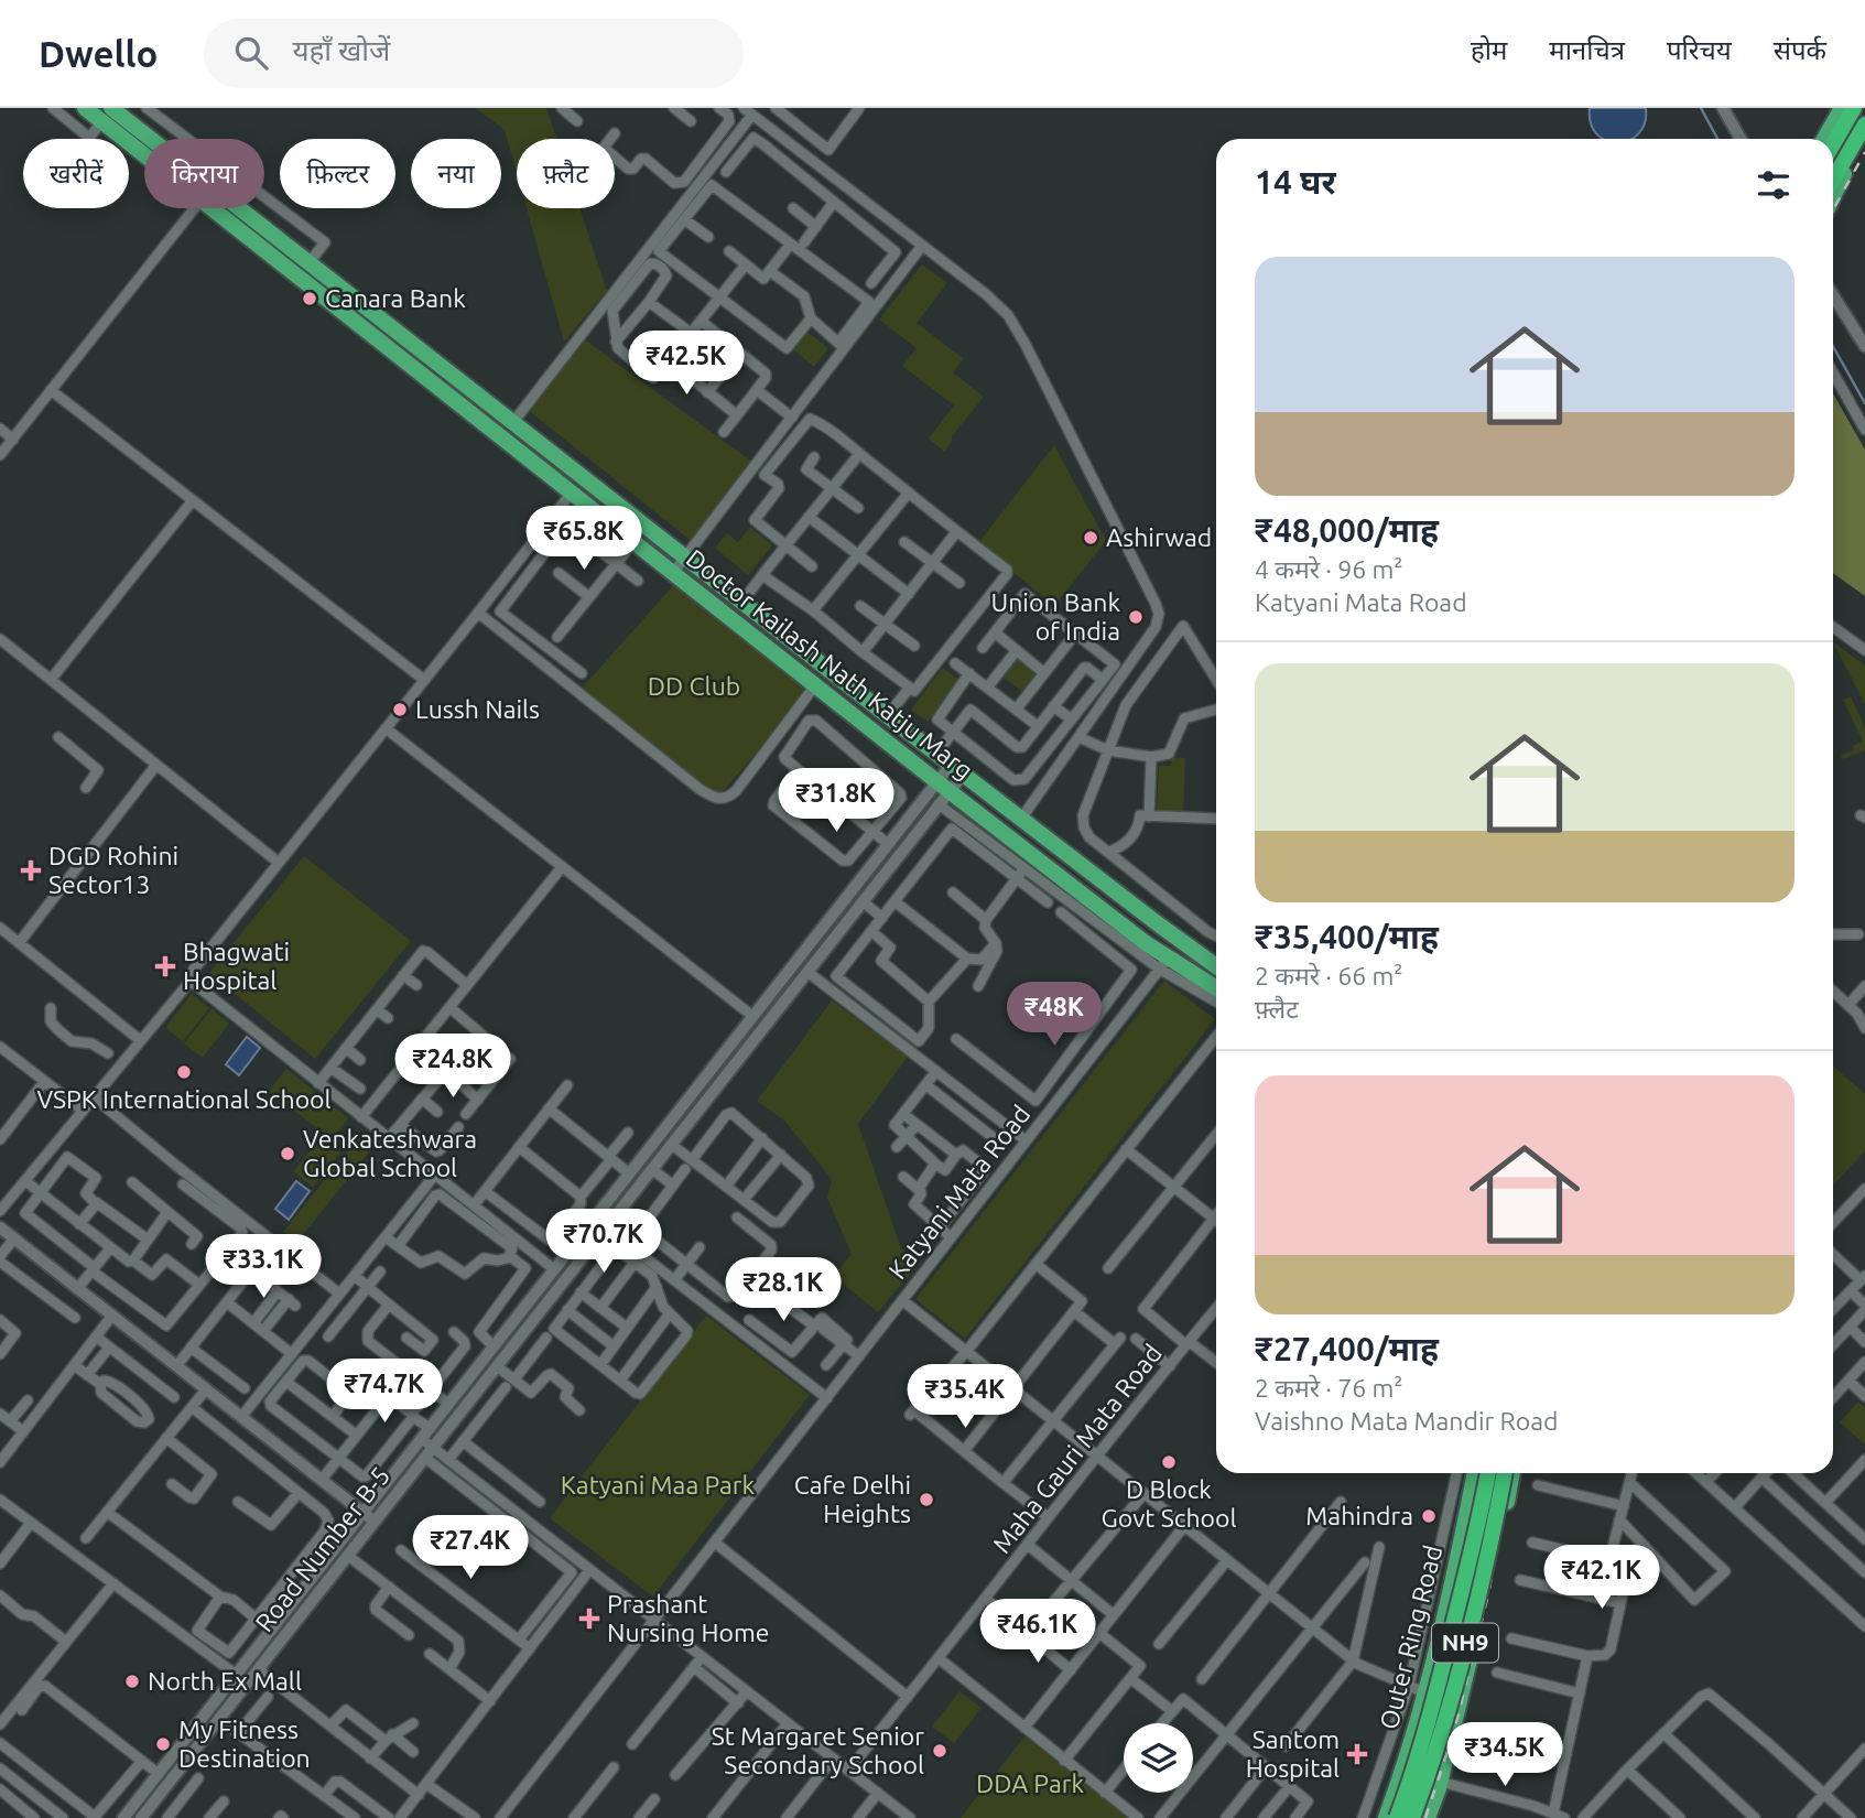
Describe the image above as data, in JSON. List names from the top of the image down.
{
  "streets": {
    "highway": ["Outer Ring Road", "NH9"],
    "main road": ["Doctor Kailash Nath Katju Marg"],
    "street": ["Katyani Mata Road", "Maha Gauri Mata Road", "Road Number B-5"]
  },
  "crossings": [
    ["Doctor Kailash Nath Katju Marg", "Katyani Mata Road"],
    ["Doctor Kailash Nath Katju Marg", "Road Number B-5"]
  ],
  "parks": ["DD Club", "Katyani Maa Park", "DDA Park"],
  "places": {
    "other": [
      "Canara Bank",
      "Ashirwad",
      "Union Bank of India",
      "Lussh Nails",
      "VSPK International School",
      "Venkateshwara Global School",
      "D Block Govt School",
      "Cafe Delhi Heights",
      "Mahindra",
      "North Ex Mall",
      "My Fitness Destination",
      "St Margaret Senior Secondary School"
    ],
    "health": [
      "DGD Rohini Sector13",
      "Bhagwati Hospital",
      "Prashant Nursing Home",
      "Santom Hospital"
    ]
  },
  "page": {
    "header": "Dwello",
    "search": "यहाँ खोजें",
    "nav": [
      "होम",
      "मानचित्र",
      "परिचय",
      "संपर्क"
    ],
    "chip": [
      "खरीदें",
      "किराया",
      "फ़िल्टर",
      "नया",
      "फ़्लैट"
    ],
    "heading": "14 घर",
    "list": [
      {
        "name": "₹48,000/माह",
        "note": "4 कमरे · 96 m² · Katyani Mata Road"
      },
      {
        "name": "₹35,400/माह",
        "note": "2 कमरे · 66 m² · फ़्लैट"
      },
      {
        "name": "₹27,400/माह",
        "note": "2 कमरे · 76 m² · Vaishno Mata Mandir Road"
      }
    ],
    "price": [
      "₹42.5K",
      "₹65.8K",
      "₹31.8K",
      "₹48K",
      "₹24.8K",
      "₹70.7K",
      "₹33.1K",
      "₹28.1K",
      "₹74.7K",
      "₹35.4K",
      "₹27.4K",
      "₹42.1K",
      "₹46.1K",
      "₹34.5K"
    ]
  }
}
